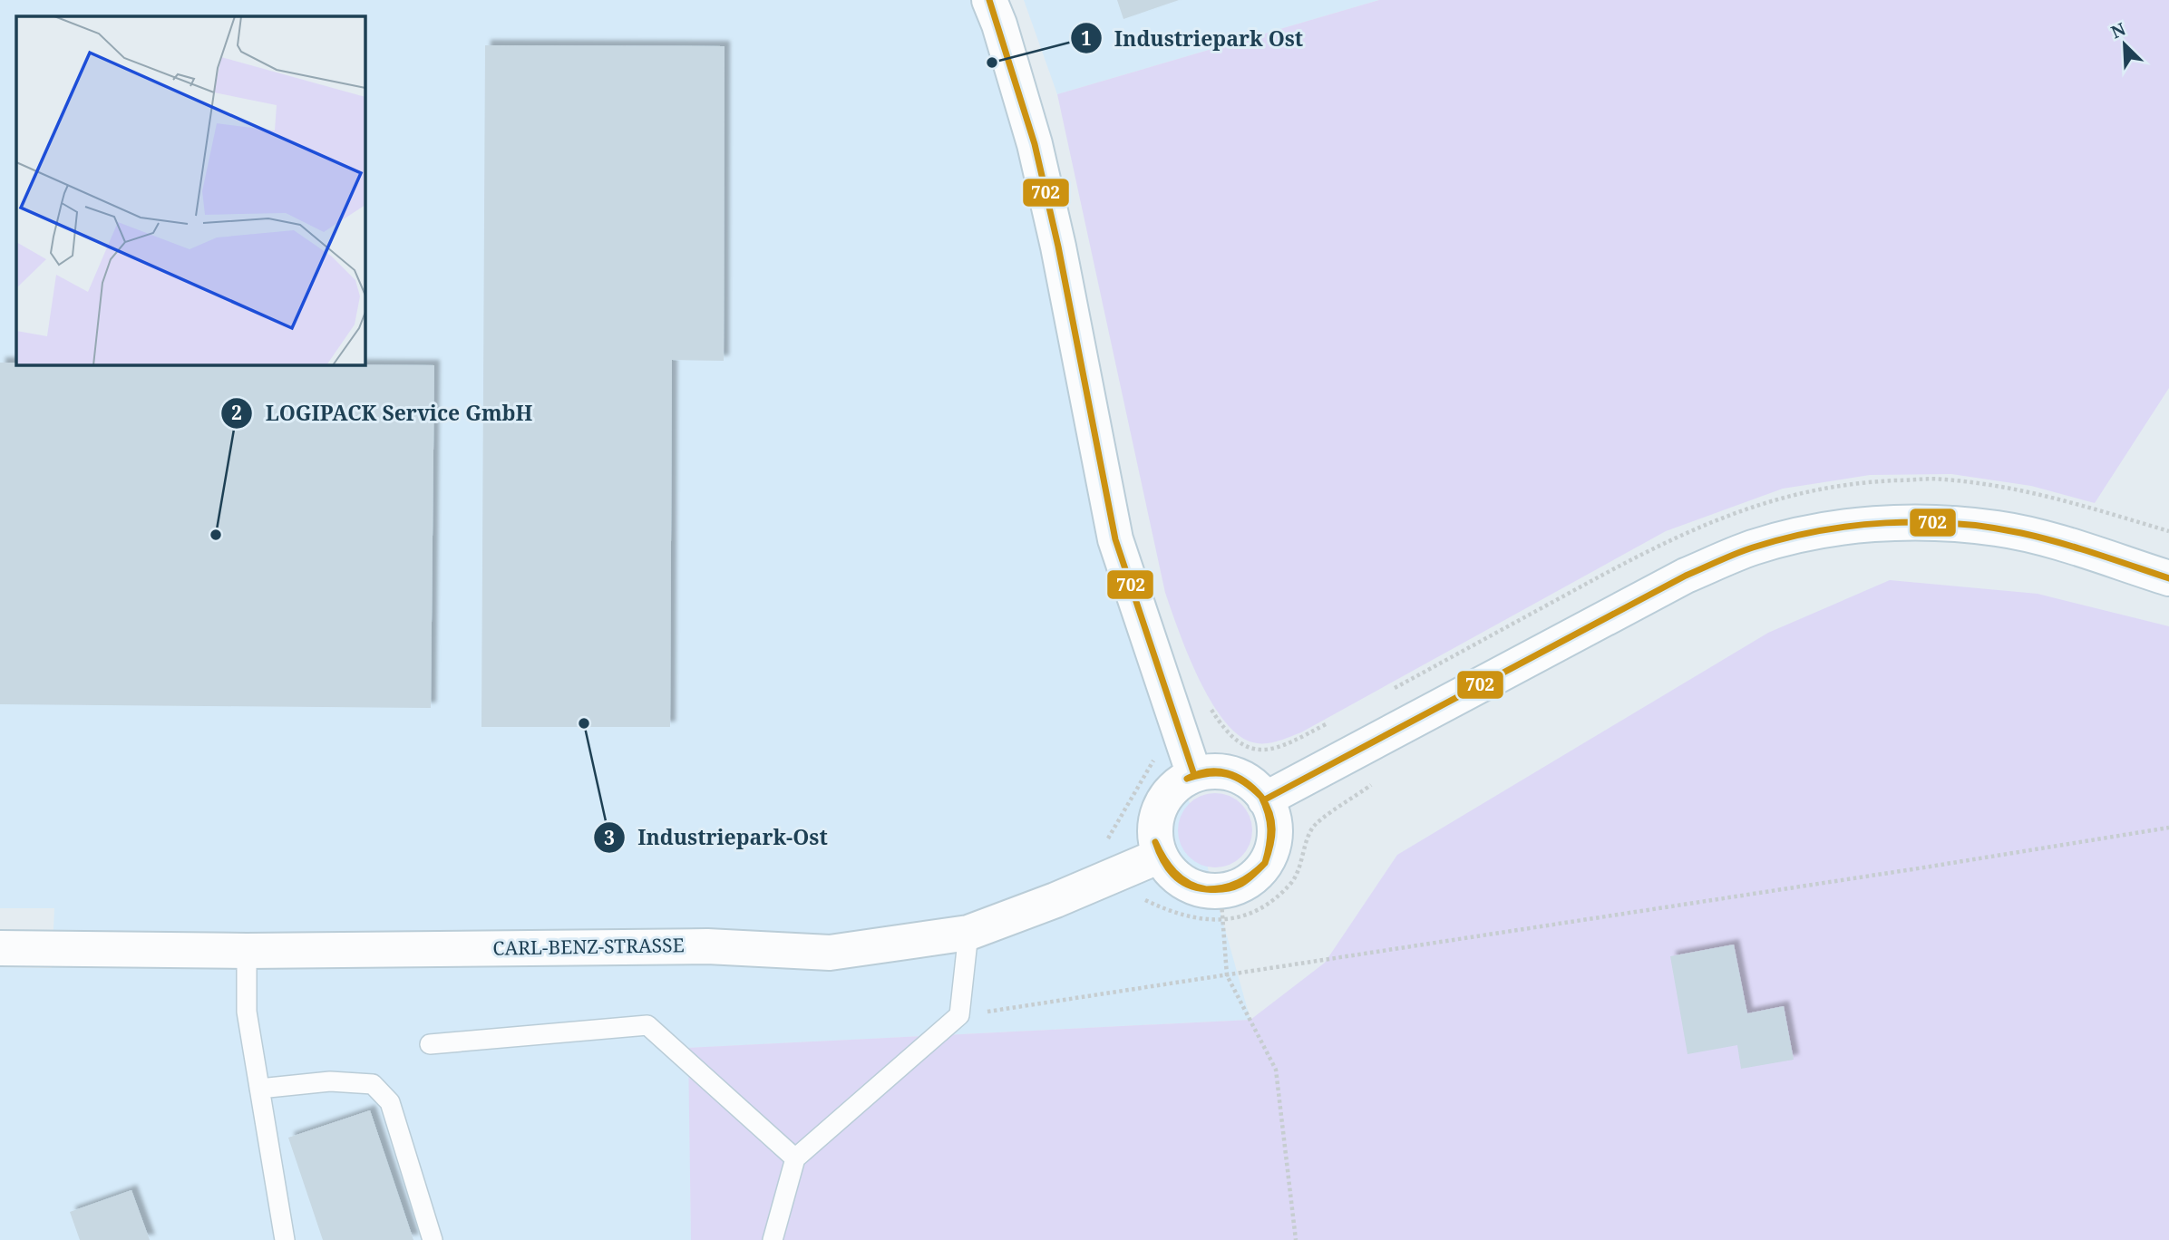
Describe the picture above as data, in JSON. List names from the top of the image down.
{
  "streets": {
    "street": ["CARL-BENZ-STRASSE"]
  },
  "places": ["Industriepark Ost", "LOGIPACK Service GmbH", "Industriepark-Ost"],
  "lines": ["transit line 702"],
  "north": "top left"
}
